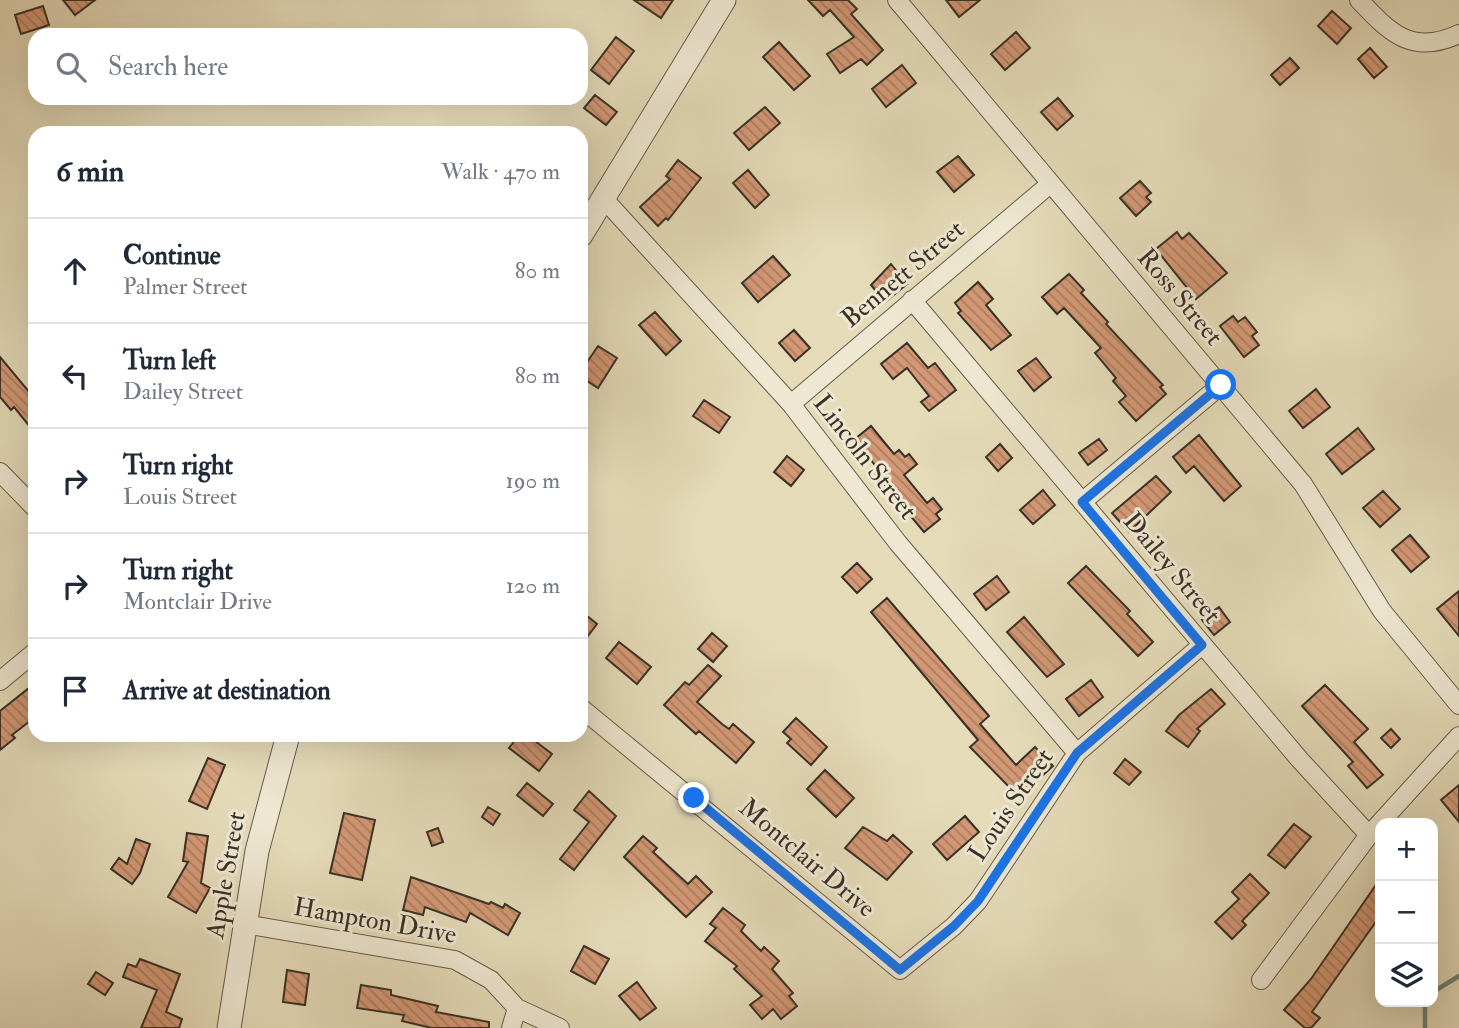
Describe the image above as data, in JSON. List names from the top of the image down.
{
  "streets": {
    "street": [
      "Bennett Street",
      "Ross Street",
      "Lincoln Street",
      "Dailey Street",
      "Louis Street",
      "Montclair Drive",
      "Apple Street",
      "Hampton Drive"
    ]
  },
  "crossings": [
    ["Bennett Street", "Ross Street"],
    ["Bennett Street", "Lincoln Street"],
    ["Bennett Street", "Dailey Street"],
    ["Lincoln Street", "Louis Street"],
    ["Dailey Street", "Louis Street"],
    ["Louis Street", "Montclair Drive"],
    ["Apple Street", "Hampton Drive"]
  ],
  "page": {
    "search": "Search here",
    "heading": ["6 min", "Walk · 470 m"],
    "list": [
      ["Continue", "Palmer Street", "80 m"],
      ["Turn left", "Dailey Street", "80 m"],
      ["Turn right", "Louis Street", "190 m"],
      ["Turn right", "Montclair Drive", "120 m"],
      "Arrive at destination"
    ],
    "map_buttons": ["+", "−"]
  }
}
